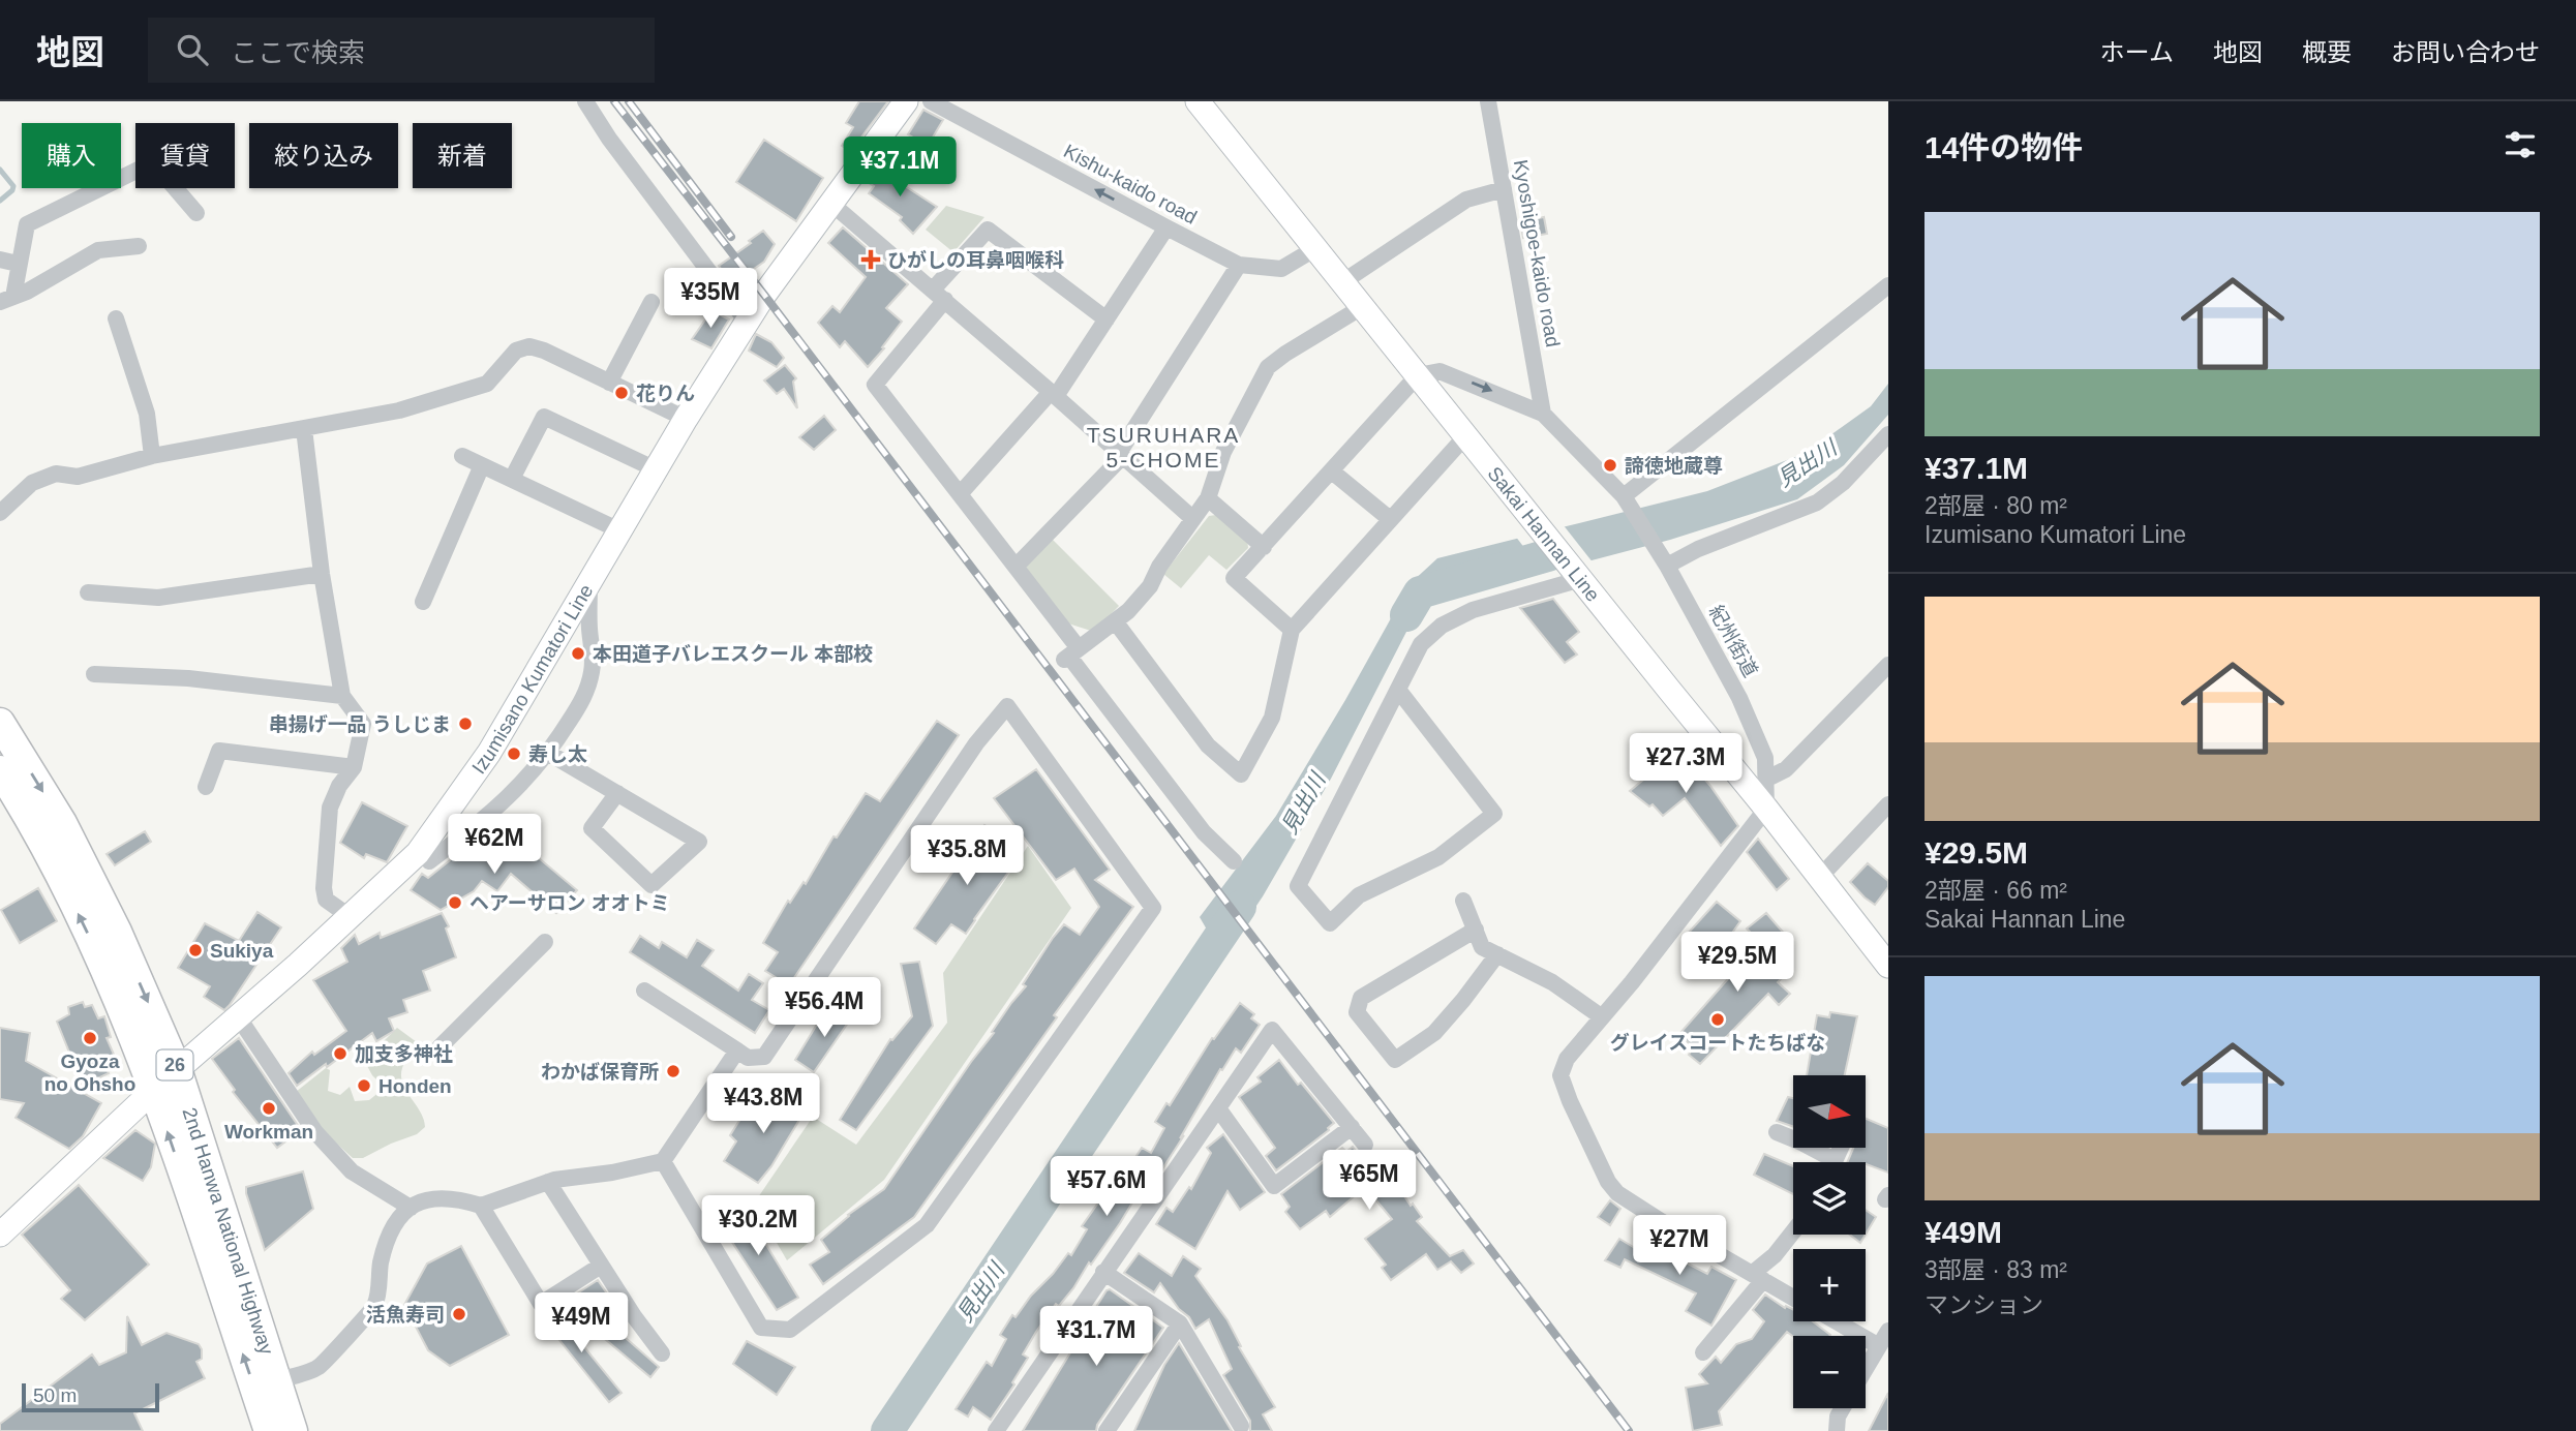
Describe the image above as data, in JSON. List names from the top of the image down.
{
  "streets": {
    "highway": ["26", "2nd Hanwa National Highway"],
    "main road": ["Sakai Hannan Line", "Izumisano Kumatori Line"],
    "street": ["Kishu-kaido road", "Kyoshigoe-kaido road", "紀州街道"]
  },
  "crossings": [
    ["Kishu-kaido road", "Sakai Hannan Line"],
    ["Sakai Hannan Line", "紀州街道"],
    ["Izumisano Kumatori Line", "2nd Hanwa National Highway"]
  ],
  "one_way": ["Kishu-kaido road"],
  "districts": ["TSURUHARA 5-CHOME"],
  "water": ["見出川"],
  "places": {
    "health": ["ひがしの耳鼻咽喉科"],
    "other": [
      "花りん",
      "諦徳地蔵尊",
      "本田道子バレエスクール 本部校",
      "串揚げ一品 うしじま",
      "寿し太",
      "ヘアーサロン オオトミ",
      "Sukiya",
      "グレイスコートたちばな",
      "Gyoza no Ohsho",
      "加支多神社",
      "わかば保育所",
      "Honden",
      "Workman",
      "活魚寿司"
    ]
  },
  "scale_bar": "50 m",
  "north": "right",
  "page": {
    "header": "地図",
    "search": "ここで検索",
    "nav": [
      "ホーム",
      "地図",
      "概要",
      "お問い合わせ"
    ],
    "heading": "14件の物件",
    "chip": [
      "購入",
      "賃貸",
      "絞り込み",
      "新着"
    ],
    "price": [
      "¥37.1M",
      "¥35M",
      "¥27.3M",
      "¥62M",
      "¥35.8M",
      "¥29.5M",
      "¥56.4M",
      "¥43.8M",
      "¥65M",
      "¥57.6M",
      "¥30.2M",
      "¥27M",
      "¥49M",
      "¥31.7M"
    ],
    "list": [
      {
        "name": "¥37.1M",
        "note": "2部屋 · 80 m² · Izumisano Kumatori Line"
      },
      {
        "name": "¥29.5M",
        "note": "2部屋 · 66 m² · Sakai Hannan Line"
      },
      {
        "name": "¥49M",
        "note": "3部屋 · 83 m² · マンション"
      }
    ],
    "map_buttons": ["+", "−"],
    "scale": "50 m"
  }
}
